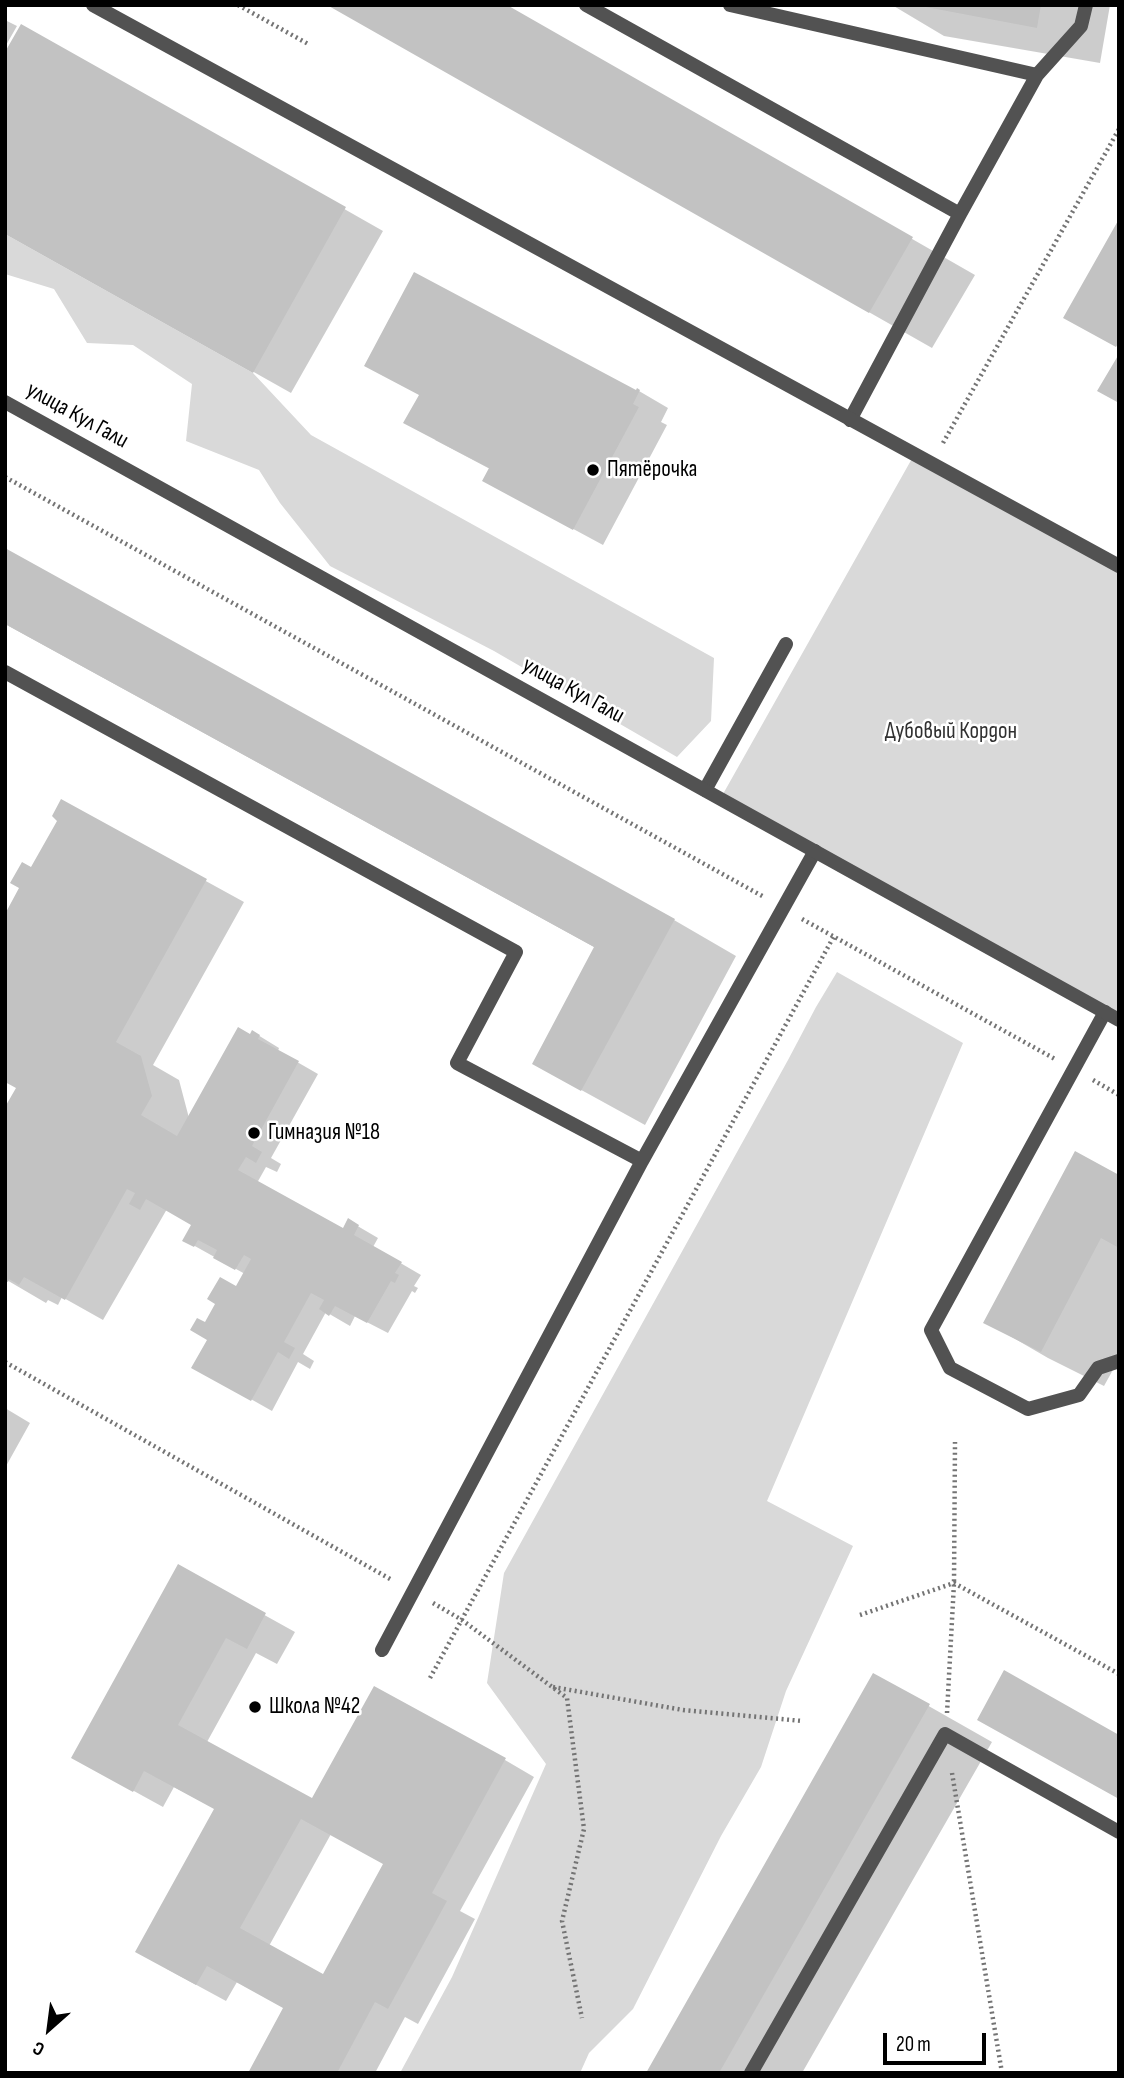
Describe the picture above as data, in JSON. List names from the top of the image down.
{
  "streets": {
    "street": ["улица Кул Гали"]
  },
  "parks": ["Дубовый Кордон"],
  "places": ["Пятёрочка", "Гимназия №18", "Школа №42"],
  "scale_bar": "20 m",
  "north": "bottom left"
}
